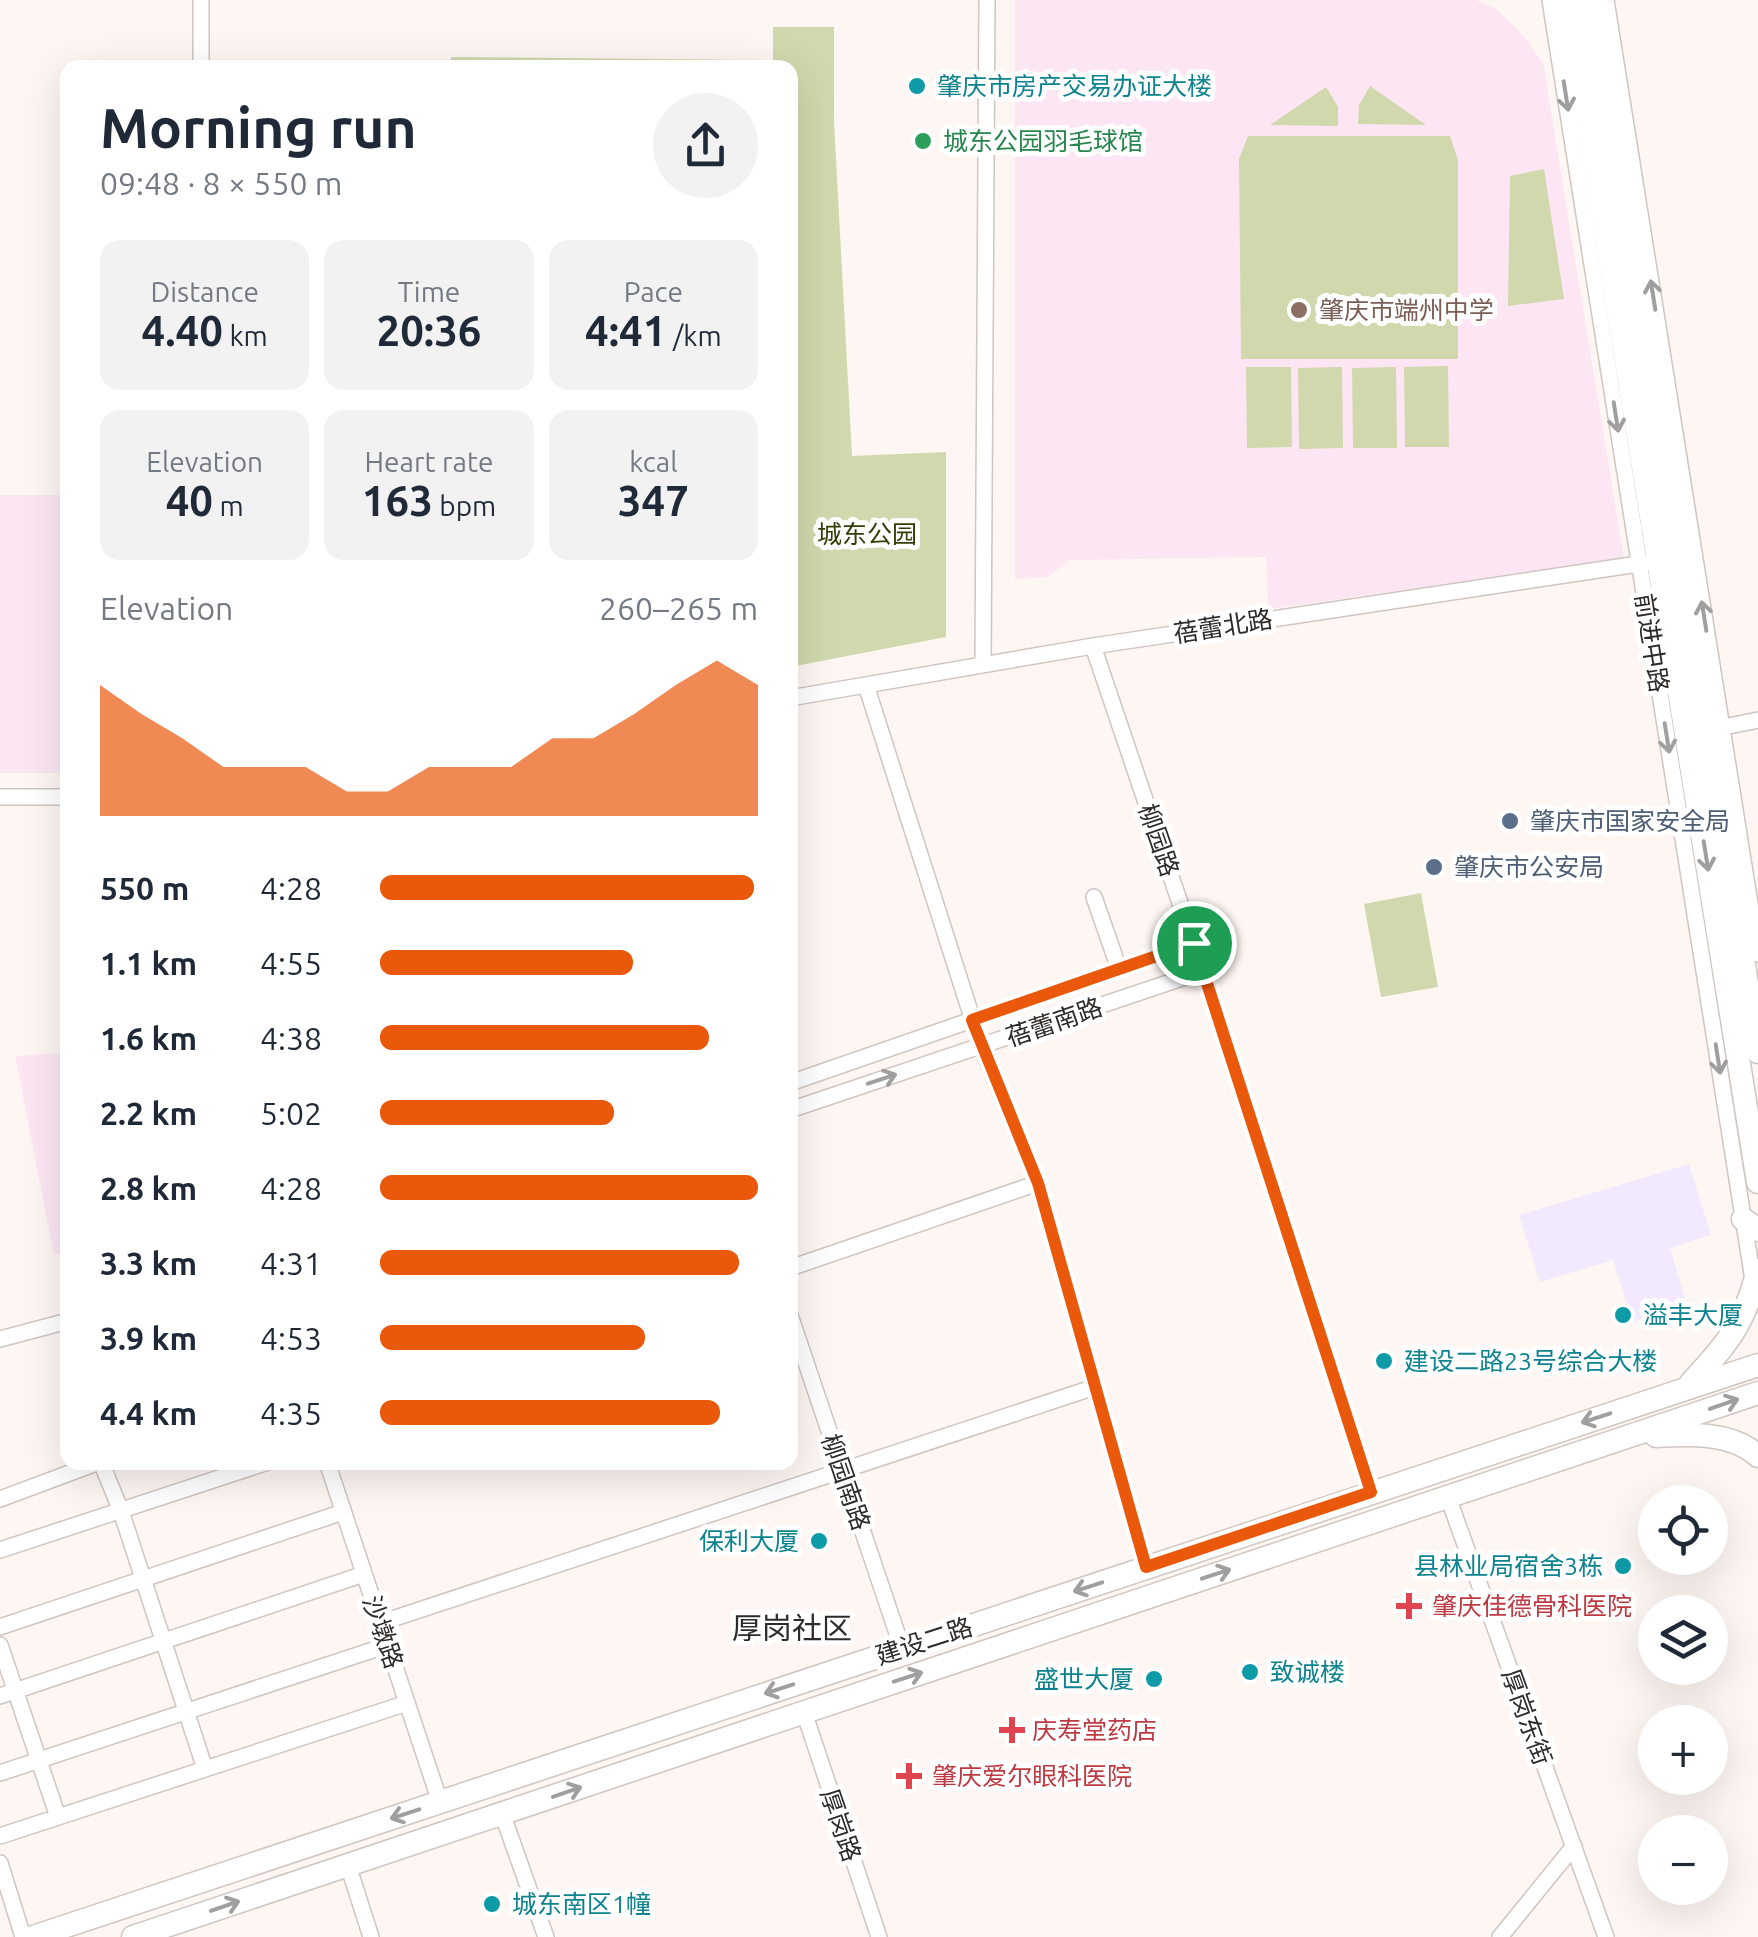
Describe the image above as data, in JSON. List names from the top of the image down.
{
  "streets": {
    "main road": ["前进中路", "建设二路"],
    "street": [
      "蓓蕾北路",
      "柳园路",
      "蓓蕾南路",
      "柳园南路",
      "沙墩路",
      "厚岗东街",
      "厚岗路"
    ]
  },
  "crossings": [
    ["蓓蕾北路", "前进中路"],
    ["蓓蕾北路", "柳园路"],
    ["柳园路", "蓓蕾南路"],
    ["柳园路", "建设二路"],
    ["柳园南路", "建设二路"],
    ["沙墩路", "建设二路"],
    ["建设二路", "厚岗东街"],
    ["建设二路", "厚岗路"]
  ],
  "districts": ["厚岗社区"],
  "parks": ["城东公园"],
  "places": {
    "other": [
      "肇庆市房产交易办证大楼",
      "城东公园羽毛球馆",
      "肇庆市端州中学",
      "肇庆市国家安全局",
      "肇庆市公安局",
      "溢丰大厦",
      "建设二路23号综合大楼",
      "保利大厦",
      "县林业局宿舍3栋",
      "致诚楼",
      "盛世大厦",
      "城东南区1幢"
    ],
    "health": ["肇庆佳德骨科医院", "庆寿堂药店", "肇庆爱尔眼科医院"]
  },
  "page": {
    "heading": ["Morning run", "09:48 · 8 × 550 m"],
    "stats": [
      ["Distance", "4.40 km"],
      ["Time", "20:36"],
      ["Pace", "4:41 /km"],
      ["Elevation", "40 m"],
      ["Heart rate", "163 bpm"],
      ["kcal", "347"]
    ],
    "chart": ["Elevation", "260–265 m"],
    "list": [
      {
        "name": "550 m",
        "note": "4:28"
      },
      {
        "name": "1.1 km",
        "note": "4:55"
      },
      {
        "name": "1.6 km",
        "note": "4:38"
      },
      {
        "name": "2.2 km",
        "note": "5:02"
      },
      {
        "name": "2.8 km",
        "note": "4:28"
      },
      {
        "name": "3.3 km",
        "note": "4:31"
      },
      {
        "name": "3.9 km",
        "note": "4:53"
      },
      {
        "name": "4.4 km",
        "note": "4:35"
      }
    ],
    "map_buttons": ["+", "−"]
  }
}
